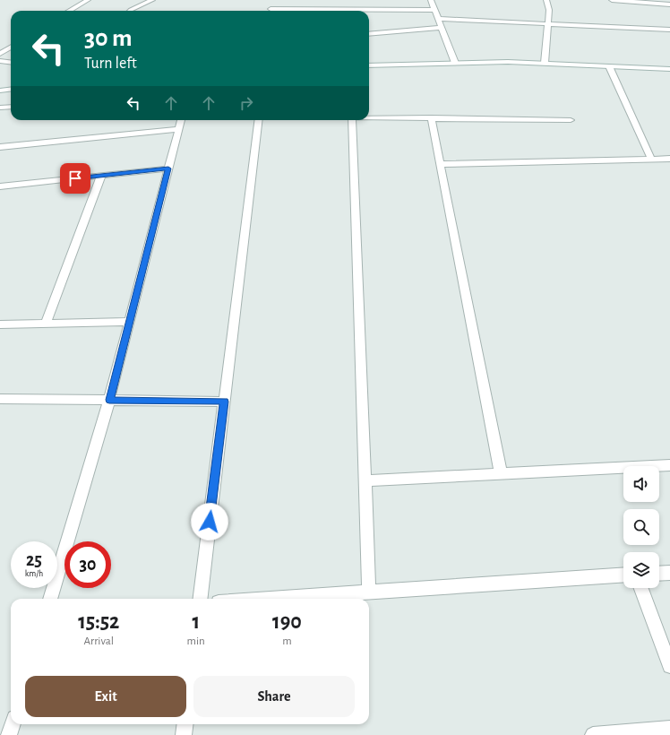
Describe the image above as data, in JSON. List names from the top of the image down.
{
  "page": {
    "turn": ["30 m", "Turn left"],
    "speed": "25 km/h",
    "limit": "30",
    "eta": [
      "15:52",
      "Arrival",
      "1",
      "min",
      "190",
      "m"
    ],
    "buttons": ["Exit", "Share"]
  }
}
